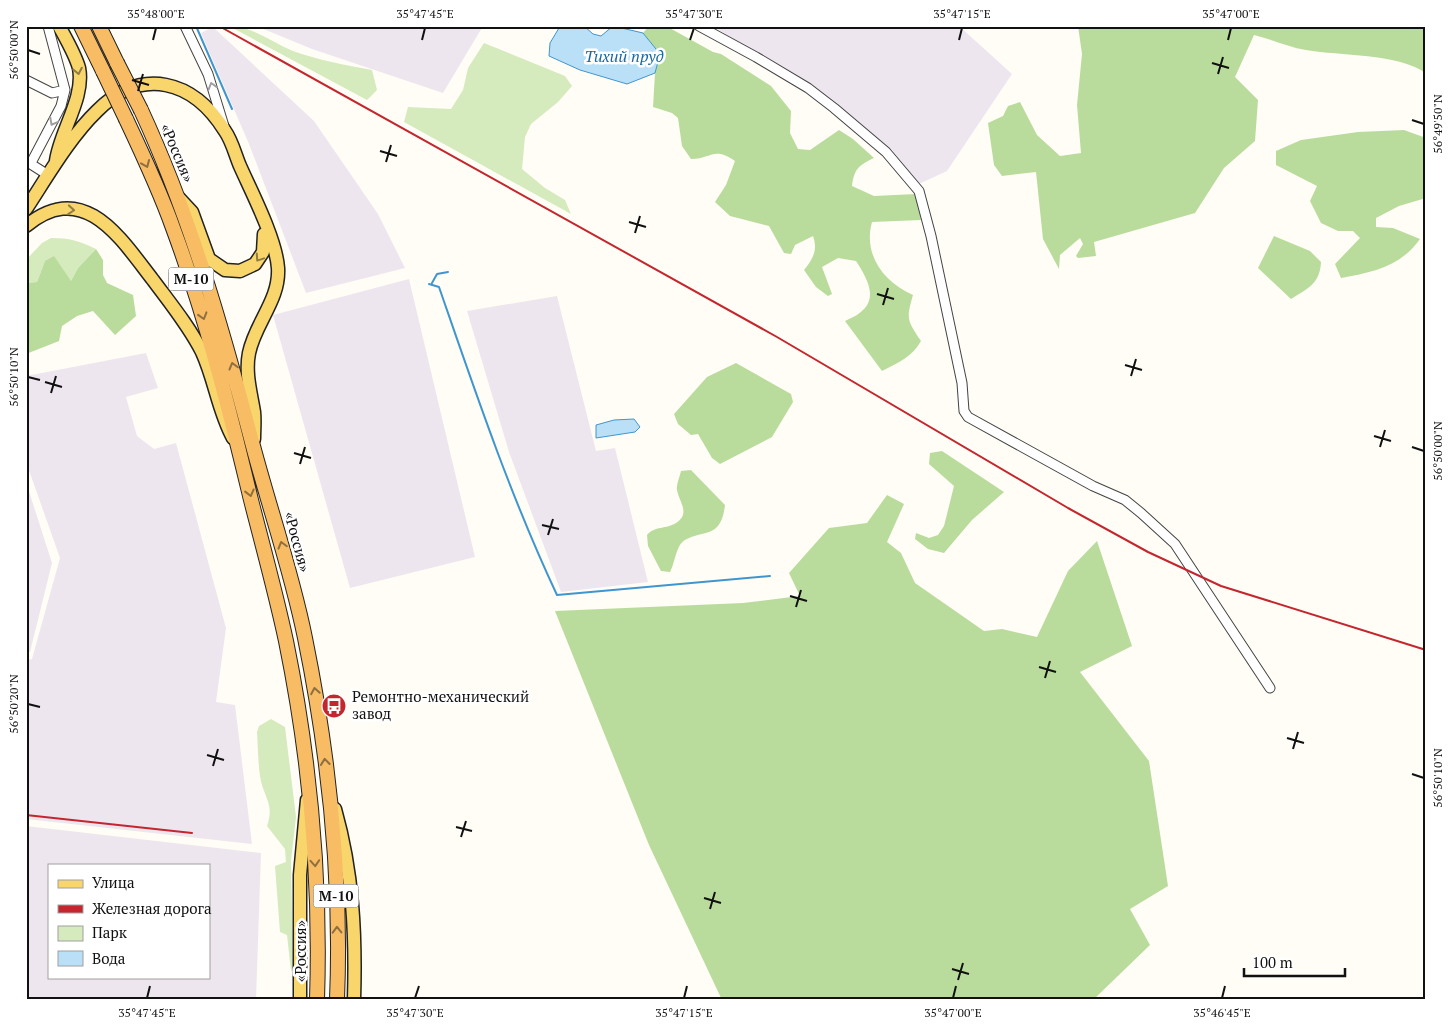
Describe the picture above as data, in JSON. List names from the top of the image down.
{
  "streets": {
    "highway": ["«Россия»", "М-10"]
  },
  "water": ["Тихий пруд"],
  "places": {
    "bus stop": ["Ремонтно-механический завод"]
  },
  "legend": [
    "Улица",
    "Железная дорога",
    "Парк",
    "Вода"
  ],
  "scale_bar": "100 m",
  "coordinates": [
    "35°48'00\"E",
    "35°47'45\"E",
    "35°47'30\"E",
    "35°47'15\"E",
    "35°47'00\"E",
    "56°50'00\"N",
    "56°49'50\"N",
    "56°50'10\"N",
    "56°50'20\"N",
    "35°46'45\"E"
  ]
}
